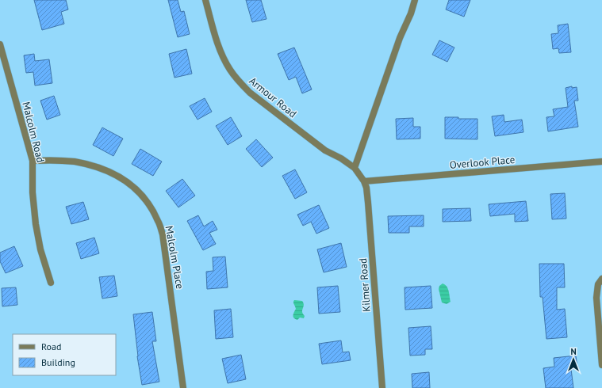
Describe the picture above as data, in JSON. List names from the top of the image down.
{
  "streets": {
    "street": [
      "Armour Road",
      "Malcolm Road",
      "Overlook Place",
      "Malcolm Place",
      "Kilmer Road"
    ]
  },
  "crossings": [
    ["Armour Road", "Overlook Place"],
    ["Armour Road", "Kilmer Road"],
    ["Malcolm Road", "Malcolm Place"],
    ["Overlook Place", "Kilmer Road"]
  ],
  "legend": ["Road", "Building"],
  "north": "top"
}
